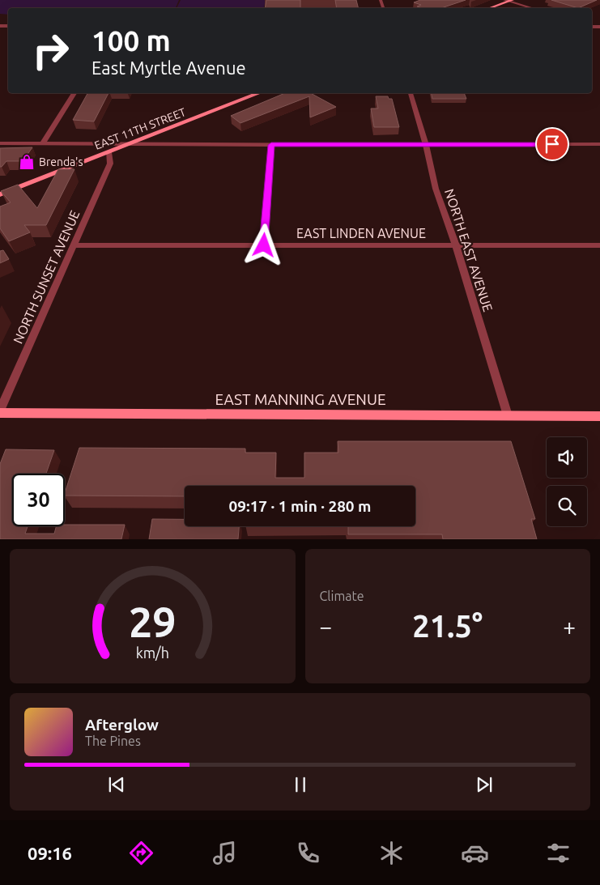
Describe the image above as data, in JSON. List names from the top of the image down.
{
  "streets": {
    "main road": ["EAST 11TH STREET", "EAST MANNING AVENUE"],
    "street": ["EAST LINDEN AVENUE", "NORTH EAST AVENUE", "NORTH SUNSET AVENUE"]
  },
  "crossings": [
    ["EAST 11TH STREET", "NORTH SUNSET AVENUE"],
    ["EAST LINDEN AVENUE", "NORTH EAST AVENUE"],
    ["EAST LINDEN AVENUE", "NORTH SUNSET AVENUE"],
    ["NORTH EAST AVENUE", "EAST MANNING AVENUE"],
    ["NORTH SUNSET AVENUE", "EAST MANNING AVENUE"]
  ],
  "places": {
    "shop": ["Brenda's"]
  },
  "page": {
    "turn": ["100 m", "East Myrtle Avenue"],
    "limit": "30",
    "trip": "09:17 · 1 min · 280 m",
    "tile": "Climate",
    "heat": ["−", "21.5°", "+"],
    "song": ["Afterglow", "The Pines"],
    "tabs": "09:16",
    "gauge": ["29", "km/h"]
  }
}
